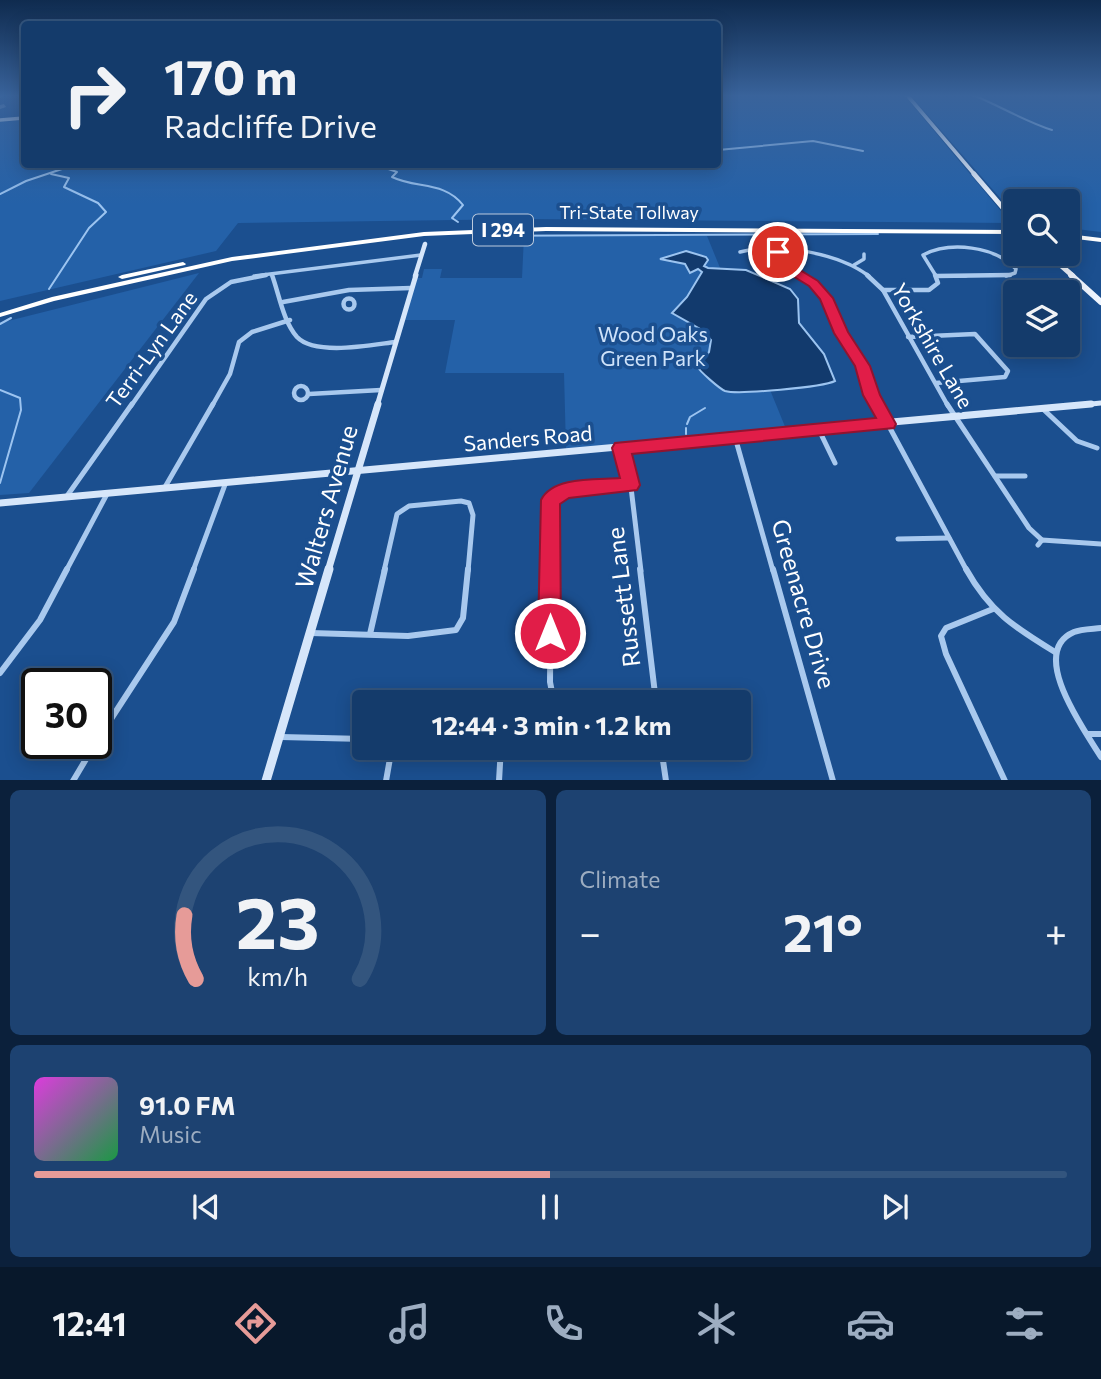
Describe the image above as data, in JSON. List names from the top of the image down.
{
  "streets": {
    "highway": ["Tri-State Tollway", "I 294"],
    "main road": ["Sanders Road", "Walters Avenue"],
    "street": [
      "Yorkshire Lane",
      "Terri-Lyn Lane",
      "Russett Lane",
      "Greenacre Drive"
    ]
  },
  "crossings": [
    ["Yorkshire Lane", "Sanders Road"],
    ["Terri-Lyn Lane", "Sanders Road"],
    ["Terri-Lyn Lane", "Walters Avenue"],
    ["Sanders Road", "Walters Avenue"],
    ["Sanders Road", "Russett Lane"],
    ["Sanders Road", "Greenacre Drive"]
  ],
  "parks": ["Wood Oaks Green Park"],
  "page": {
    "turn": ["170 m", "Radcliffe Drive"],
    "limit": "30",
    "trip": "12:44 · 3 min · 1.2 km",
    "tile": "Climate",
    "heat": ["−", "21°", "+"],
    "song": ["91.0 FM", "Music"],
    "tabs": "12:41",
    "gauge": ["23", "km/h"]
  }
}
